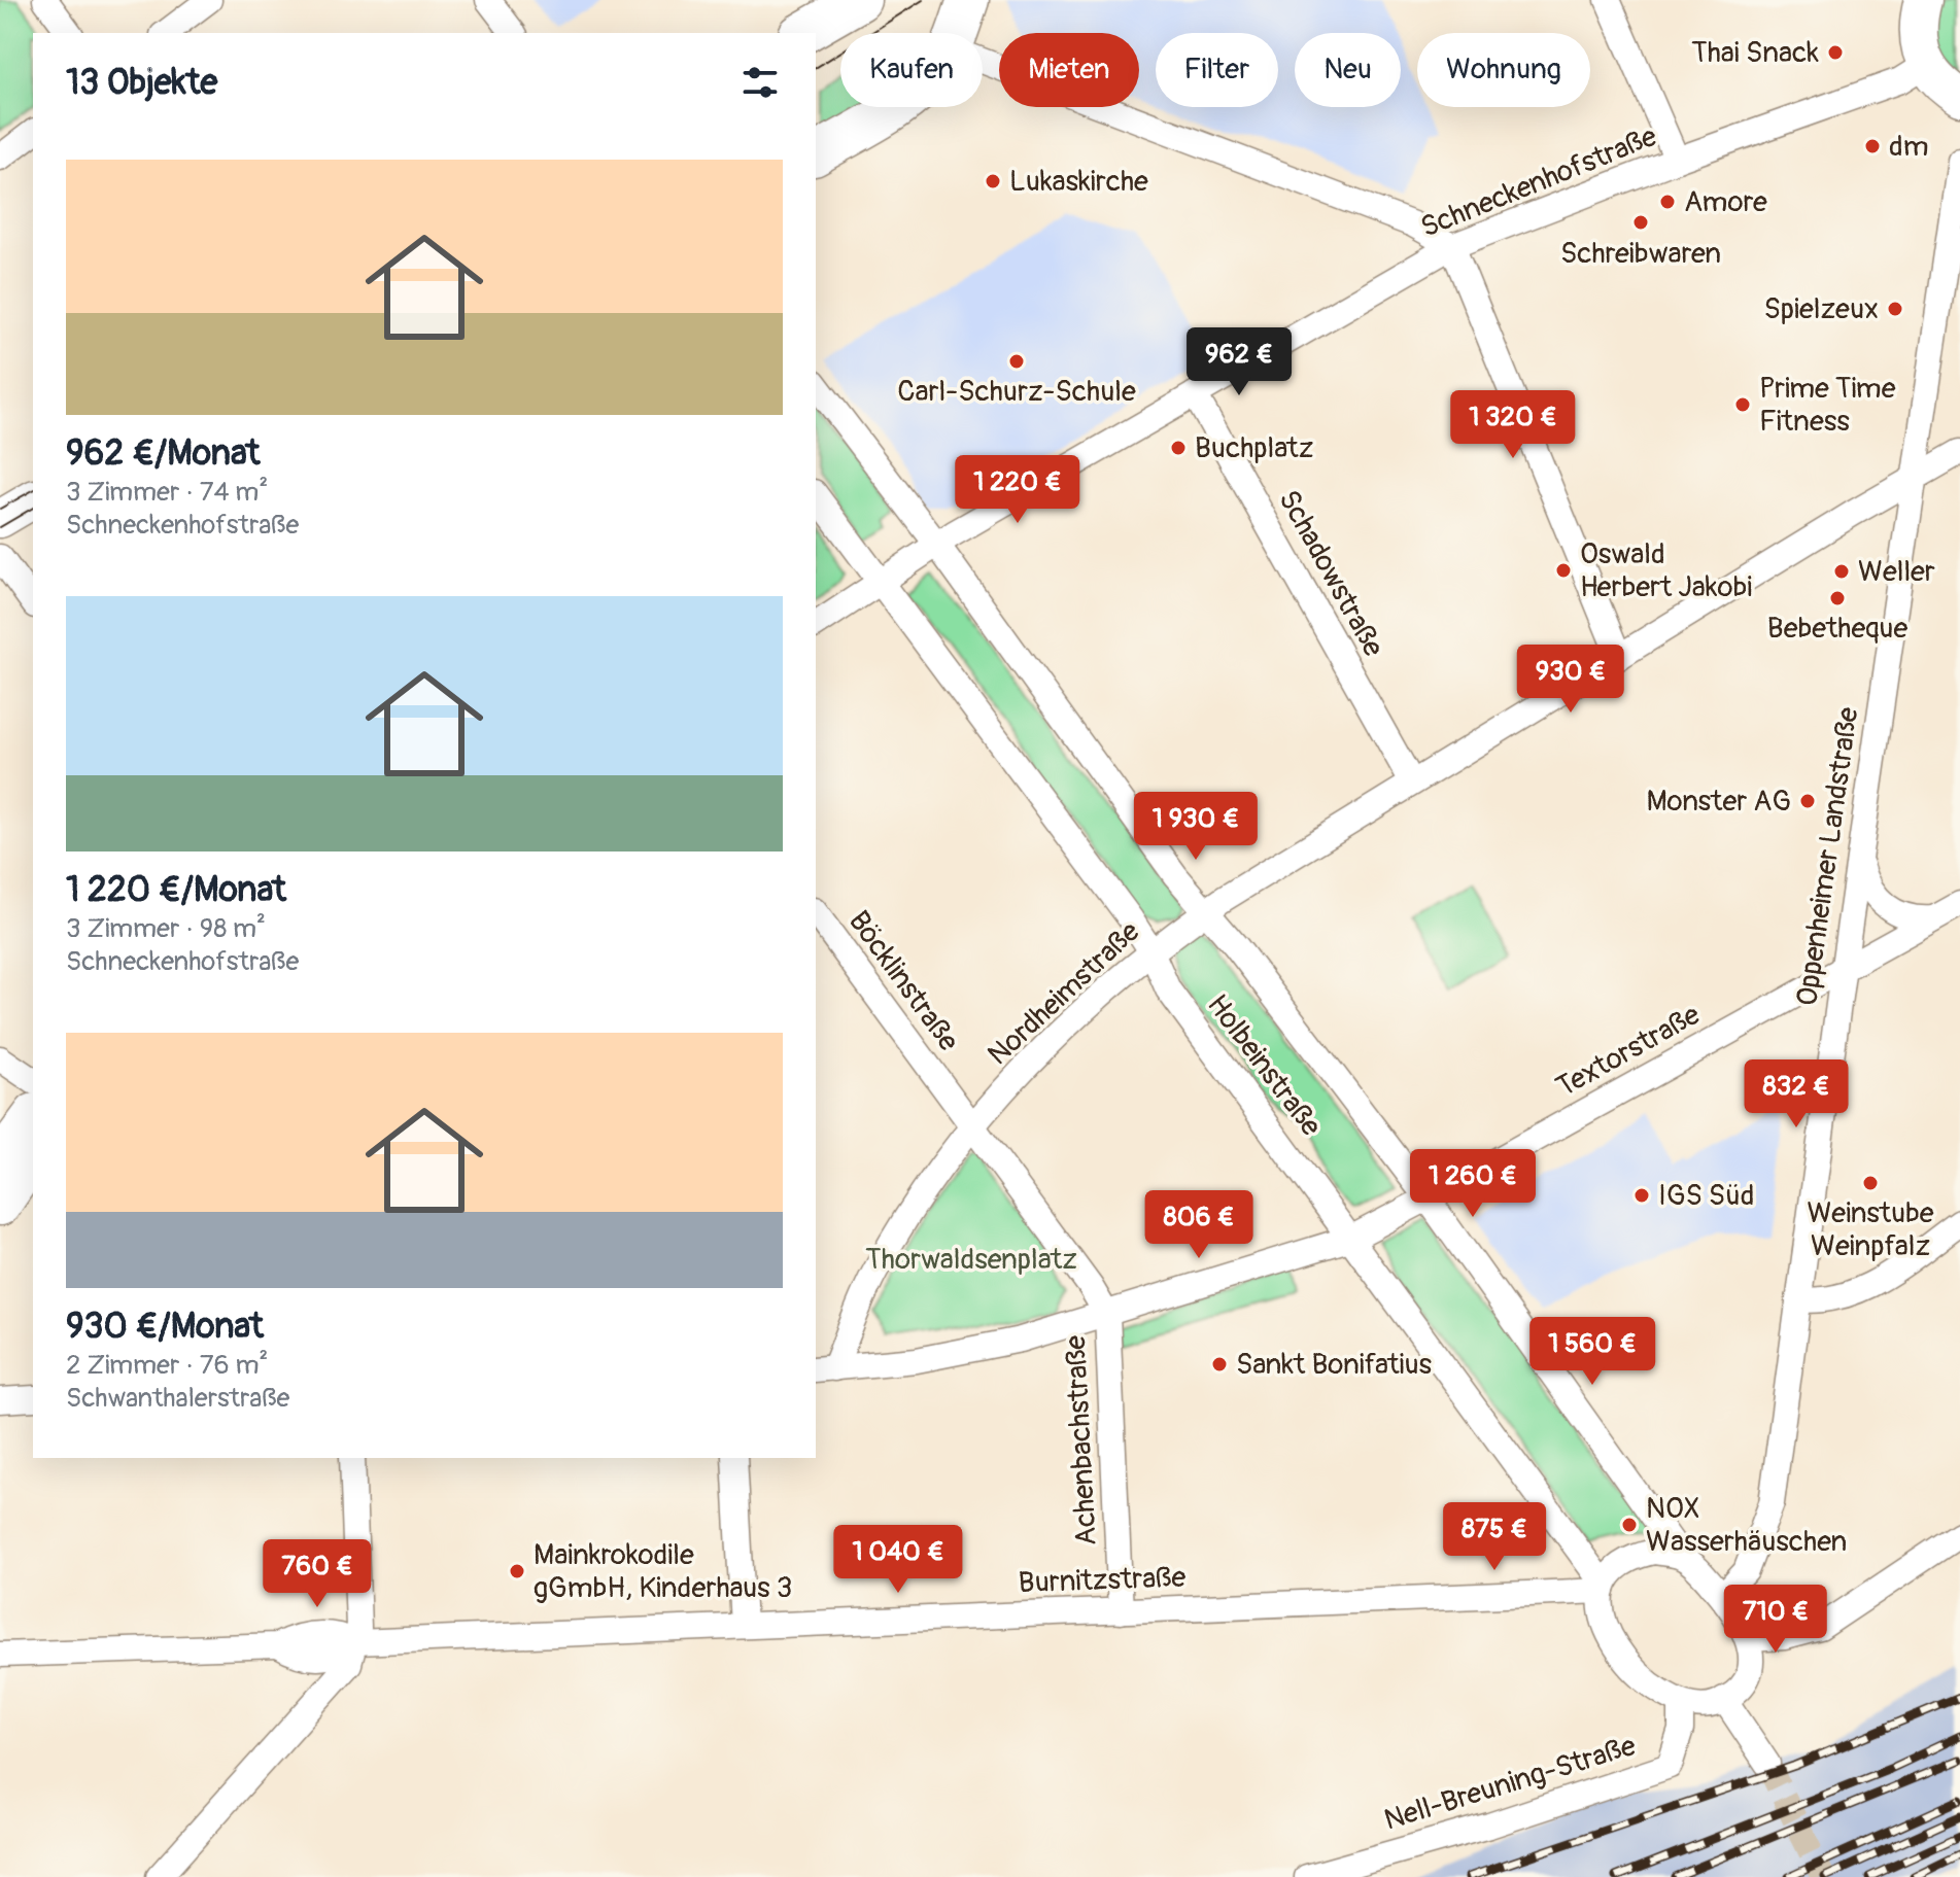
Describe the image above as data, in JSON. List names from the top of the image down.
{
  "streets": {
    "street": [
      "Schneckenhofstraße",
      "Schadowstraße",
      "Oppenheimer Landstraße",
      "Böcklinstraße",
      "Nordheimstraße",
      "Textorstraße",
      "Holbeinstraße",
      "Achenbachstraße",
      "Burnitzstraße",
      "Nell-Breuning-Straße"
    ]
  },
  "crossings": [
    ["Schneckenhofstraße", "Schadowstraße"],
    ["Schneckenhofstraße", "Holbeinstraße"],
    ["Schadowstraße", "Nordheimstraße"],
    ["Oppenheimer Landstraße", "Nordheimstraße"],
    ["Oppenheimer Landstraße", "Textorstraße"],
    ["Oppenheimer Landstraße", "Holbeinstraße"],
    ["Oppenheimer Landstraße", "Burnitzstraße"],
    ["Oppenheimer Landstraße", "Nell-Breuning-Straße"],
    ["Böcklinstraße", "Nordheimstraße"],
    ["Nordheimstraße", "Holbeinstraße"],
    ["Textorstraße", "Holbeinstraße"],
    ["Textorstraße", "Achenbachstraße"],
    ["Holbeinstraße", "Burnitzstraße"],
    ["Holbeinstraße", "Nell-Breuning-Straße"],
    ["Achenbachstraße", "Burnitzstraße"],
    ["Burnitzstraße", "Nell-Breuning-Straße"]
  ],
  "parks": ["Thorwaldsenplatz"],
  "places": [
    "Thai Snack",
    "dm",
    "Lukaskirche",
    "Amore",
    "Schreibwaren",
    "Spielzeux",
    "Carl-Schurz-Schule",
    "Prime Time Fitness",
    "Buchplatz",
    "Oswald Herbert Jakobi",
    "Weller",
    "Bebetheque",
    "Monster AG",
    "Weinstube Weinpfalz",
    "IGS Süd",
    "Sankt Bonifatius",
    "NOX Wasserhäuschen",
    "Mainkrokodile gGmbH, Kinderhaus 3"
  ],
  "page": {
    "chip": [
      "Kaufen",
      "Mieten",
      "Filter",
      "Neu",
      "Wohnung"
    ],
    "heading": "13 Objekte",
    "list": [
      {
        "name": "962 €/Monat",
        "note": "3 Zimmer · 74 m² · Schneckenhofstraße"
      },
      {
        "name": "1 220 €/Monat",
        "note": "3 Zimmer · 98 m² · Schneckenhofstraße"
      },
      {
        "name": "930 €/Monat",
        "note": "2 Zimmer · 76 m² · Schwanthalerstraße"
      }
    ],
    "price": [
      "962 €",
      "1 320 €",
      "1 220 €",
      "930 €",
      "1 930 €",
      "832 €",
      "1 260 €",
      "806 €",
      "1 560 €",
      "875 €",
      "1 040 €",
      "760 €",
      "710 €"
    ]
  }
}
